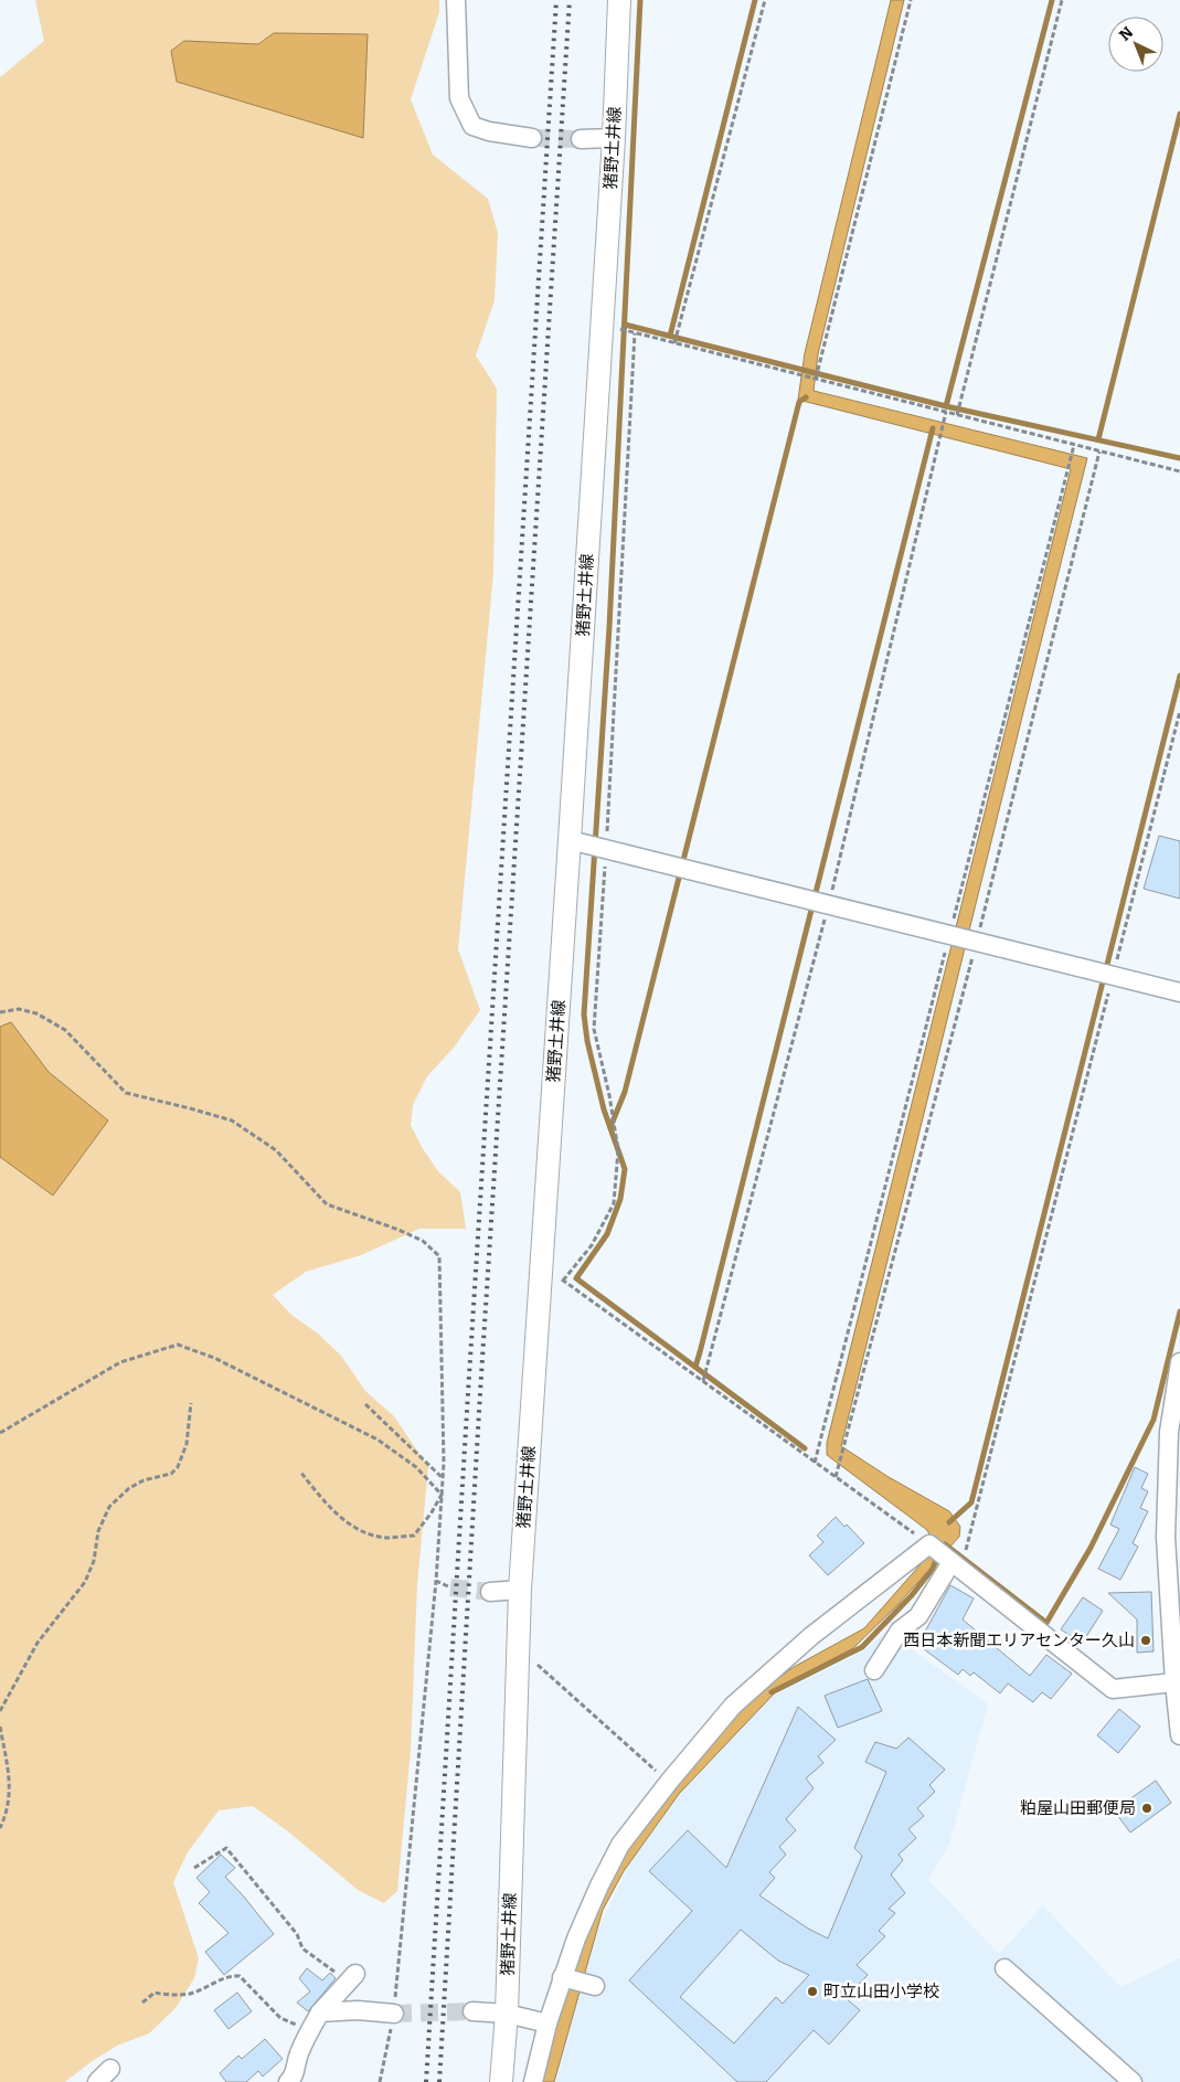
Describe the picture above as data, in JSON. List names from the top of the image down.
{
  "streets": {
    "main road": ["猪野土井線"]
  },
  "places": ["西日本新聞エリアセンター久山", "粕屋山田郵便局", "町立山田小学校"],
  "north": "top left"
}
